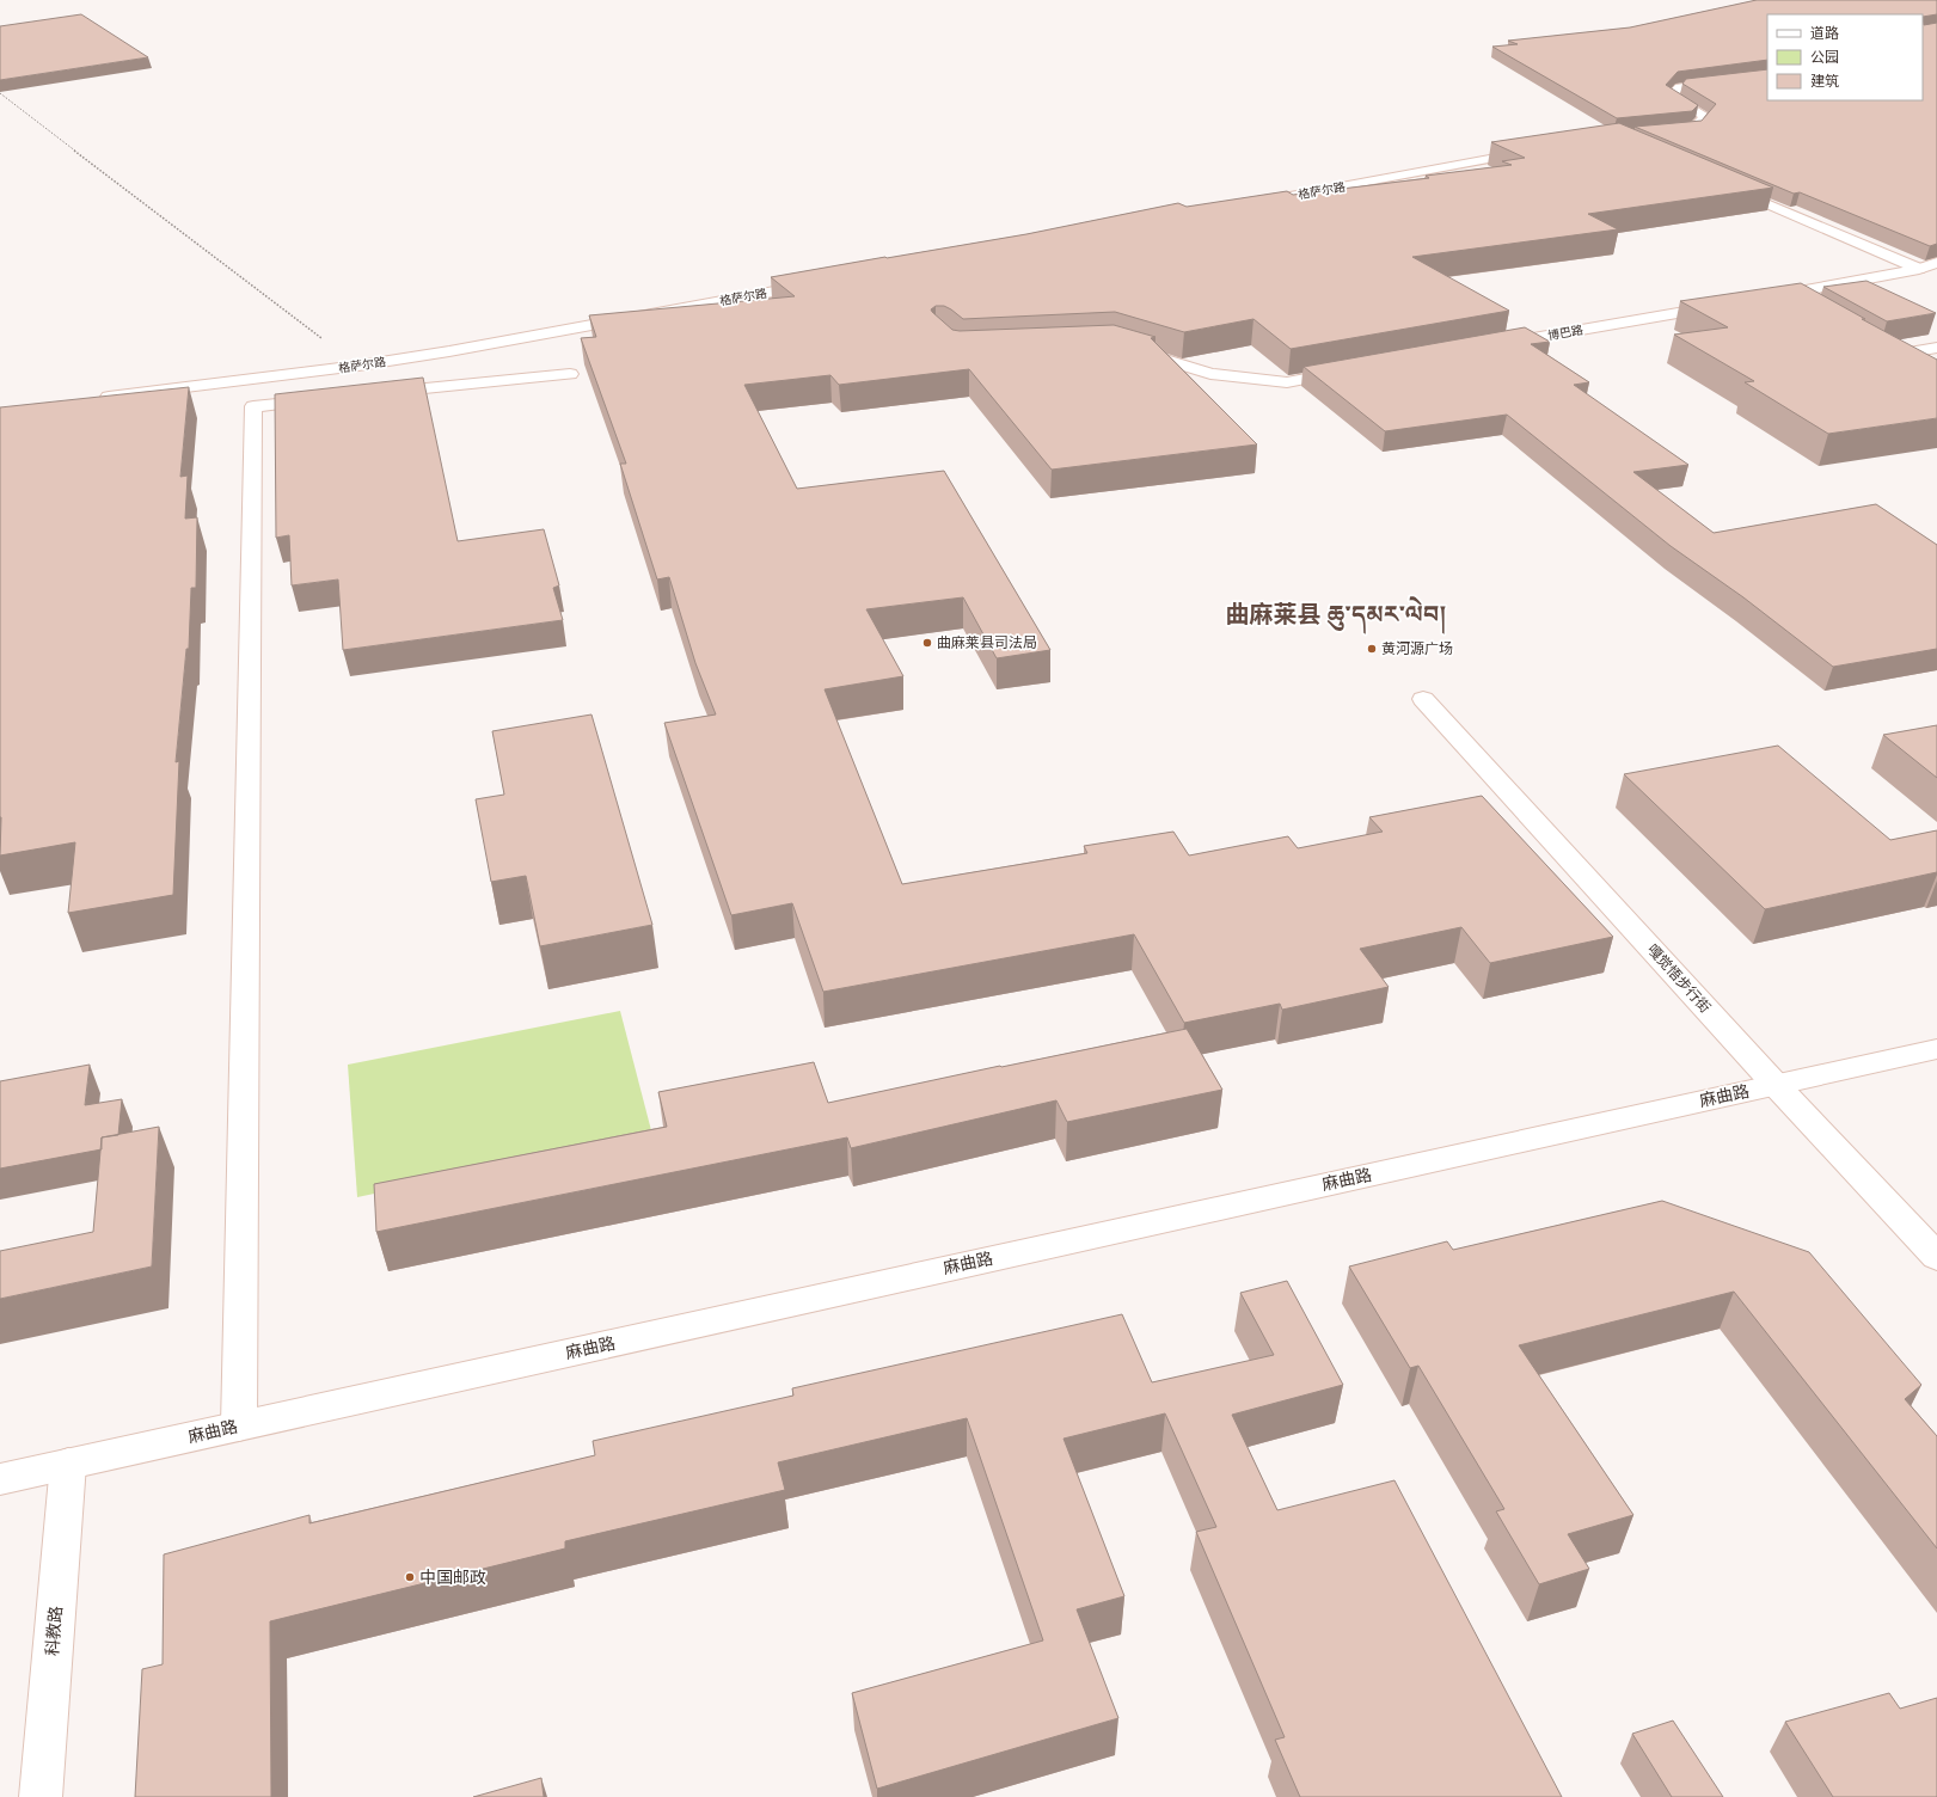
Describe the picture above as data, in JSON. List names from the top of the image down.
{
  "streets": {
    "street": [
      "格萨尔路",
      "博巴路",
      "嘎觉悟步行街",
      "麻曲路",
      "科教路"
    ]
  },
  "crossings": [
    ["嘎觉悟步行街", "麻曲路"],
    ["麻曲路", "科教路"]
  ],
  "districts": ["曲麻莱县 ཆུ་དམར་ལེབ།"],
  "places": ["曲麻莱县司法局", "黄河源广场", "中国邮政"],
  "legend": ["道路", "公园", "建筑"]
}
